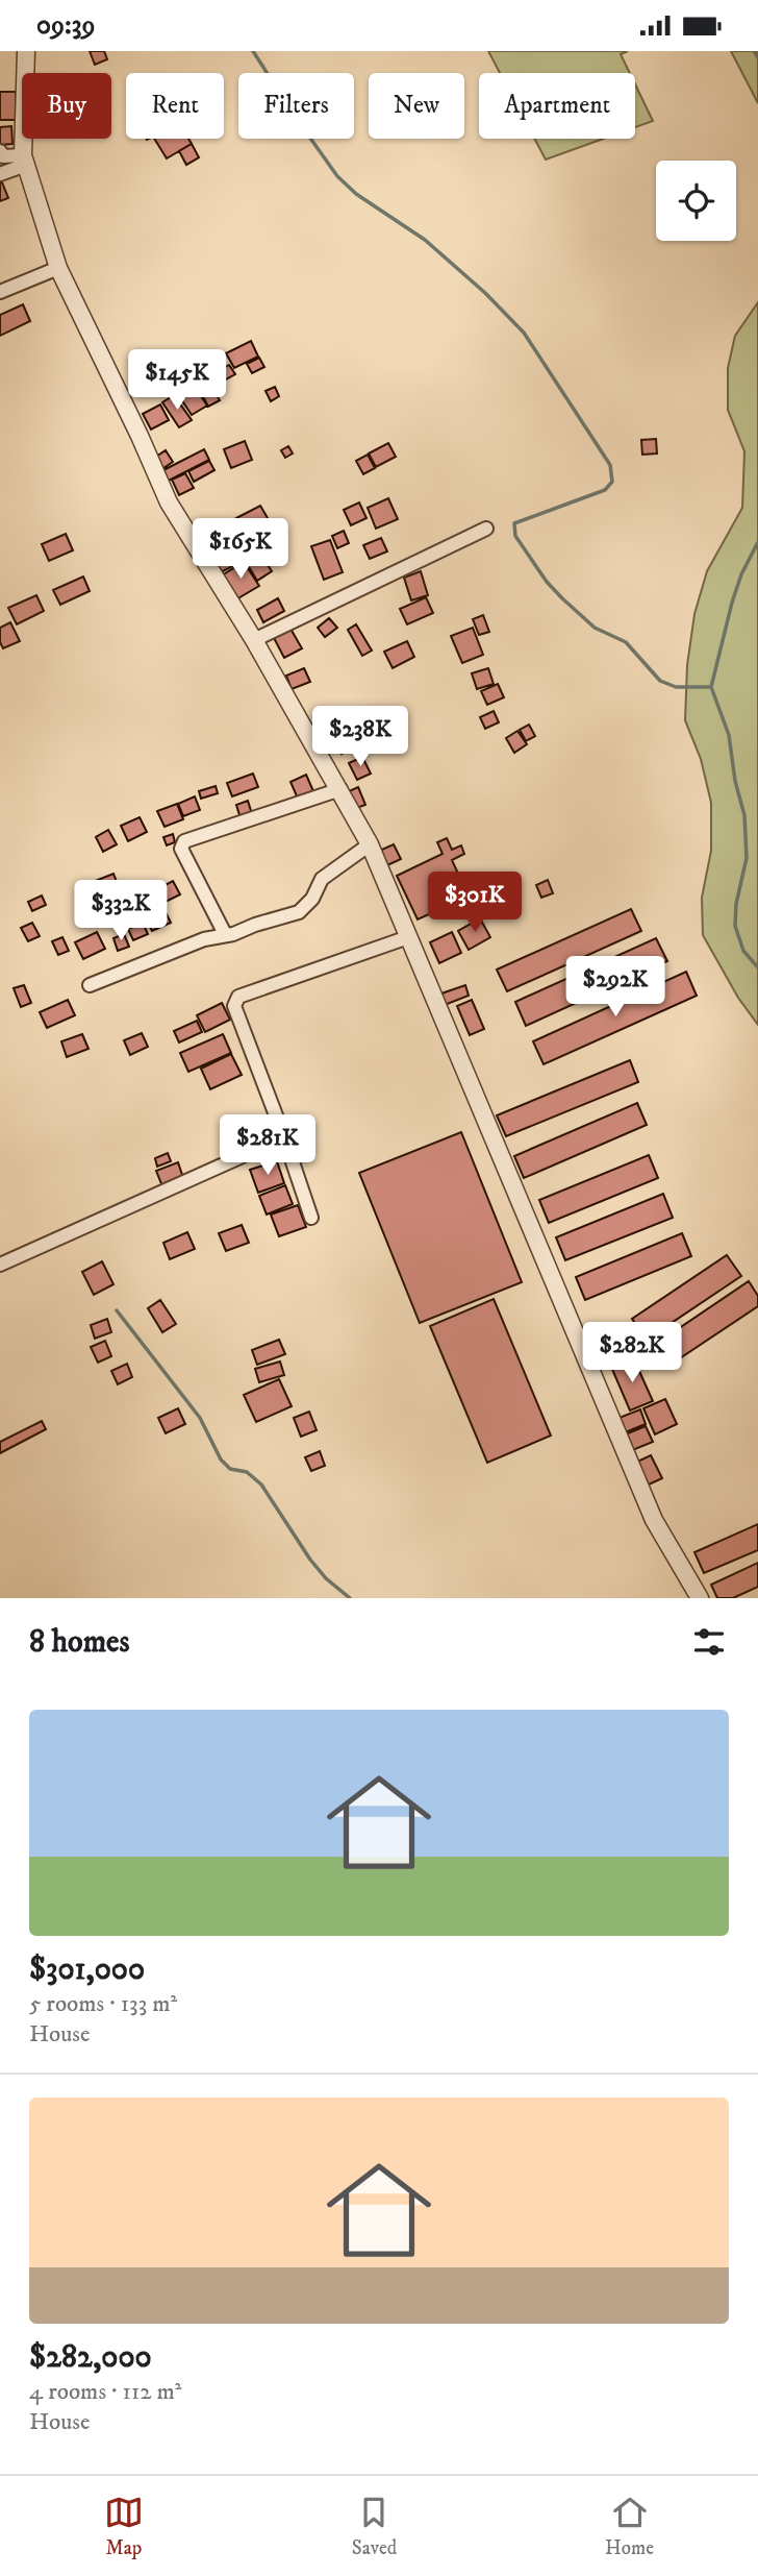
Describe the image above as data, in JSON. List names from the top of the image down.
{
  "page": {
    "status": "09:39",
    "chip": [
      "Buy",
      "Rent",
      "Filters",
      "New",
      "Apartment"
    ],
    "price": [
      "$145K",
      "$165K",
      "$238K",
      "$301K",
      "$332K",
      "$292K",
      "$281K",
      "$282K"
    ],
    "heading": "8 homes",
    "list": [
      {
        "name": "$301,000",
        "note": "5 rooms · 133 m² · House"
      },
      {
        "name": "$282,000",
        "note": "4 rooms · 112 m² · House"
      }
    ],
    "tabs": ["Map", "Saved", "Home"]
  }
}
